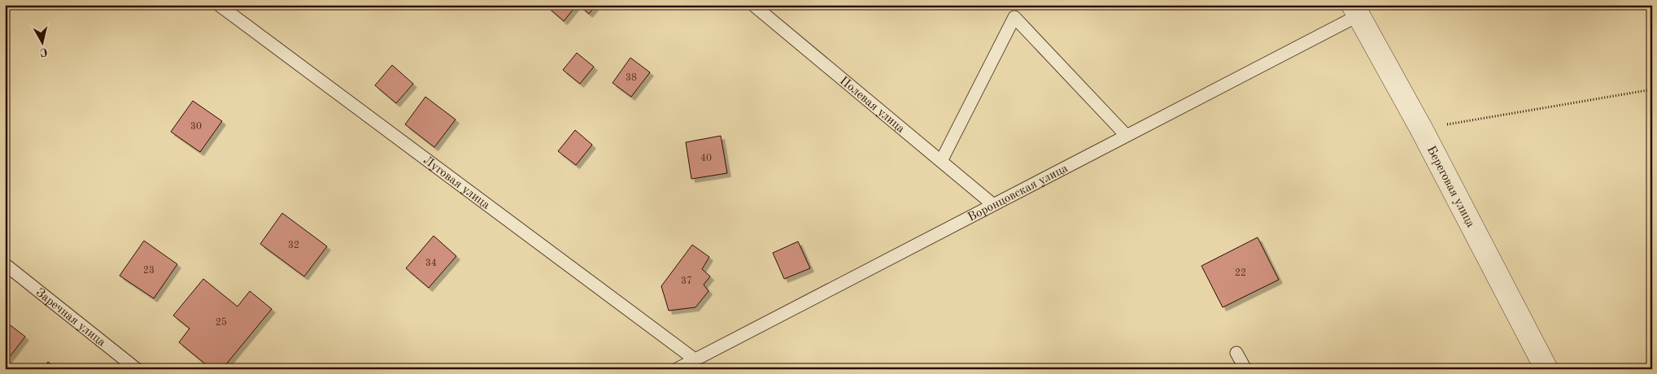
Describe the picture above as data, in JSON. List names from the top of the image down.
{
  "streets": {
    "street": ["Береговая улица"],
    "lane": [
      "Полевая улица",
      "Луговая улица",
      "Воронцовская улица",
      "Заречная улица"
    ]
  },
  "crossings": [
    ["Полевая улица", "Воронцовская улица"],
    ["Луговая улица", "Воронцовская улица"],
    ["Береговая улица", "Воронцовская улица"]
  ],
  "house_numbers": [
    "38",
    "30",
    "40",
    "32",
    "34",
    "23",
    "22",
    "37",
    "25"
  ],
  "north": "bottom"
}
